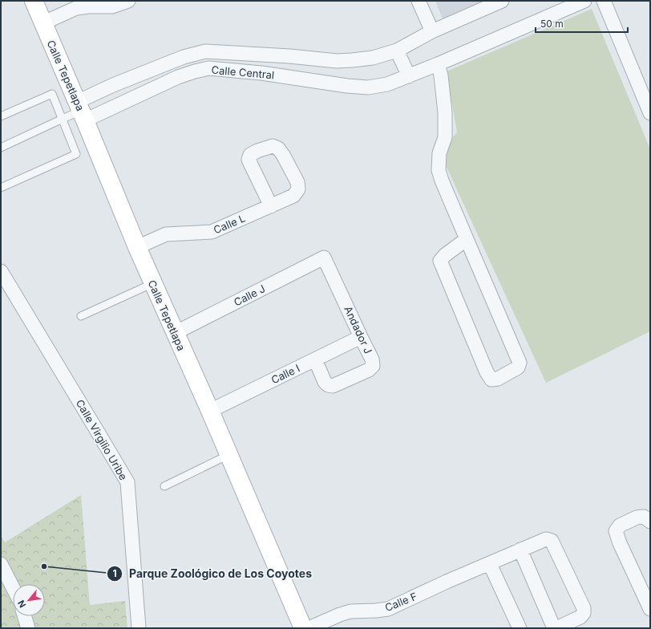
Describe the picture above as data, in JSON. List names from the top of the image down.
{
  "streets": {
    "street": [
      "Calle Central",
      "Calle Tepetlapa",
      "Calle L",
      "Calle J",
      "Andador J",
      "Calle I",
      "Calle Virgilio Uribe",
      "Calle F"
    ]
  },
  "crossings": [
    ["Calle Central", "Calle Tepetlapa"],
    ["Calle Tepetlapa", "Calle L"],
    ["Calle Tepetlapa", "Calle J"],
    ["Calle Tepetlapa", "Calle I"],
    ["Calle J", "Andador J"],
    ["Andador J", "Calle I"]
  ],
  "places": ["Parque Zoológico de Los Coyotes"],
  "scale_bar": "50 m",
  "north": "bottom left"
}
